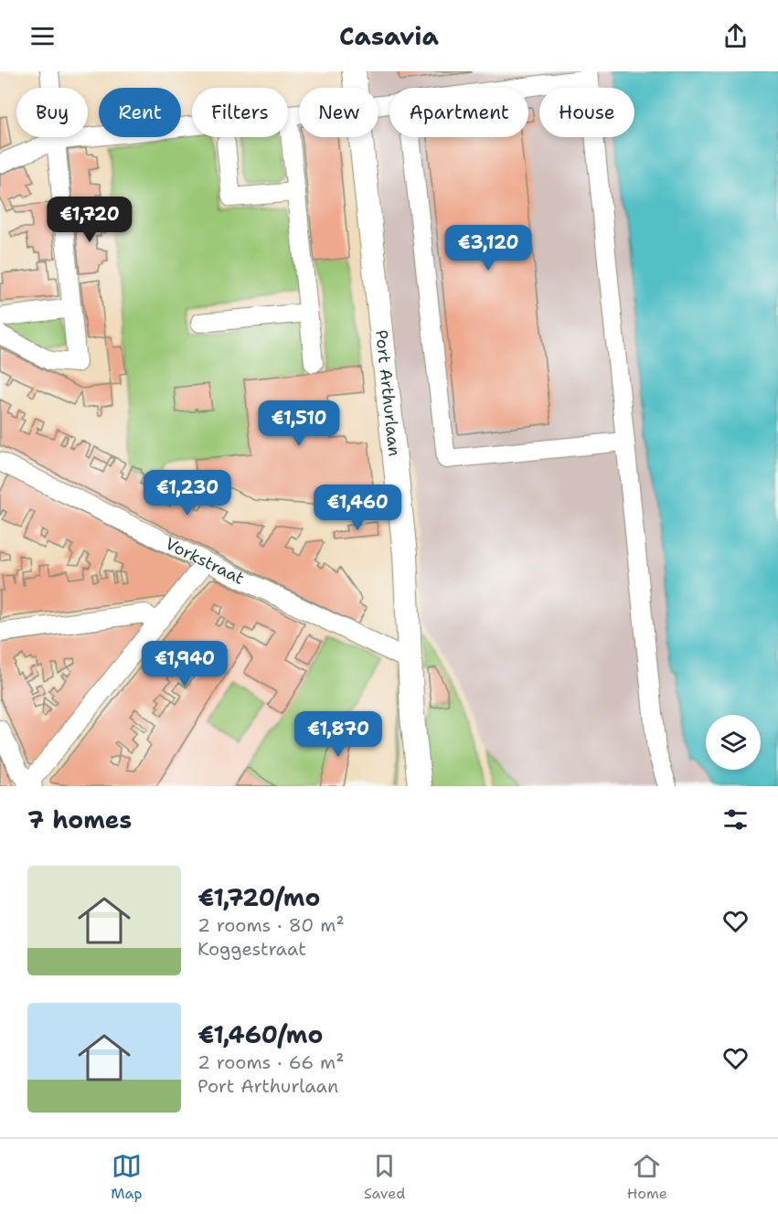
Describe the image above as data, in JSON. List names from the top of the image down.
{
  "streets": {
    "main road": ["Port Arthurlaan"],
    "street": ["Vorkstraat"]
  },
  "crossings": [
    ["Port Arthurlaan", "Vorkstraat"]
  ],
  "page": {
    "header": "Casavia",
    "chip": [
      "Buy",
      "Rent",
      "Filters",
      "New",
      "Apartment",
      "House"
    ],
    "price": [
      "€1,720",
      "€3,120",
      "€1,510",
      "€1,230",
      "€1,460",
      "€1,940",
      "€1,870"
    ],
    "heading": "7 homes",
    "list": [
      {
        "name": "€1,720/mo",
        "note": "2 rooms · 80 m² · Koggestraat"
      },
      {
        "name": "€1,460/mo",
        "note": "2 rooms · 66 m² · Port Arthurlaan"
      }
    ],
    "tabs": ["Map", "Saved", "Home"]
  }
}
